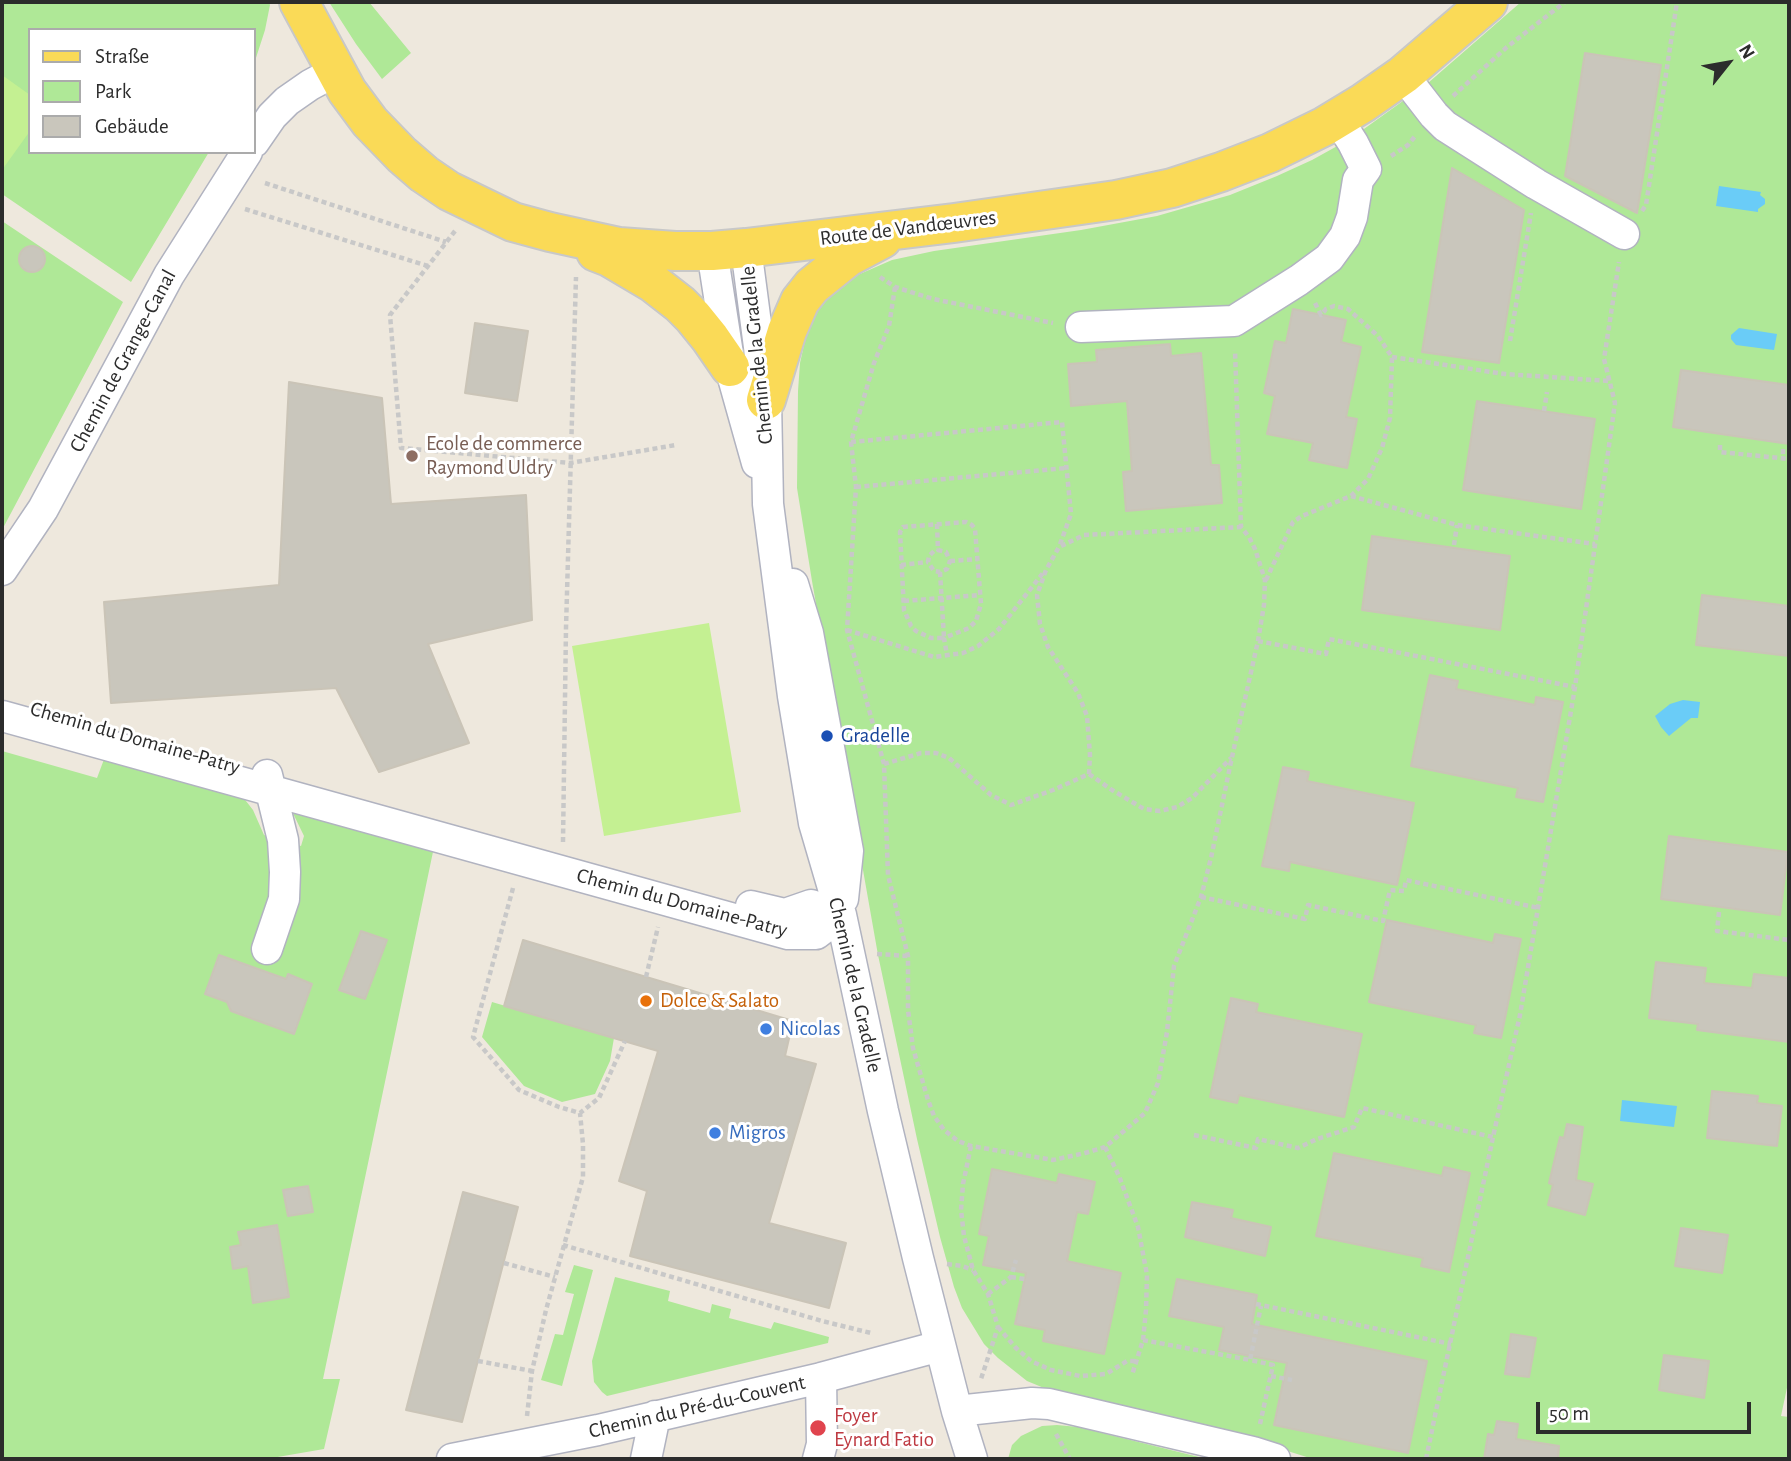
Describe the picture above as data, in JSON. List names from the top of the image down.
{
  "streets": {
    "main road": ["Route de Vandœuvres"],
    "street": [
      "Chemin de la Gradelle",
      "Chemin de Grange-Canal",
      "Chemin du Domaine-Patry",
      "Chemin du Pré-du-Couvent"
    ]
  },
  "crossings": [
    ["Route de Vandœuvres", "Chemin de la Gradelle"],
    ["Chemin de la Gradelle", "Chemin du Domaine-Patry"],
    ["Chemin de la Gradelle", "Chemin du Pré-du-Couvent"]
  ],
  "places": [
    "Ecole de commerce Raymond Uldry",
    "Gradelle",
    "Dolce & Salato",
    "Nicolas",
    "Migros",
    "Foyer Eynard Fatio"
  ],
  "legend": ["Straße", "Park", "Gebäude"],
  "scale_bar": "50 m",
  "north": "top right"
}
